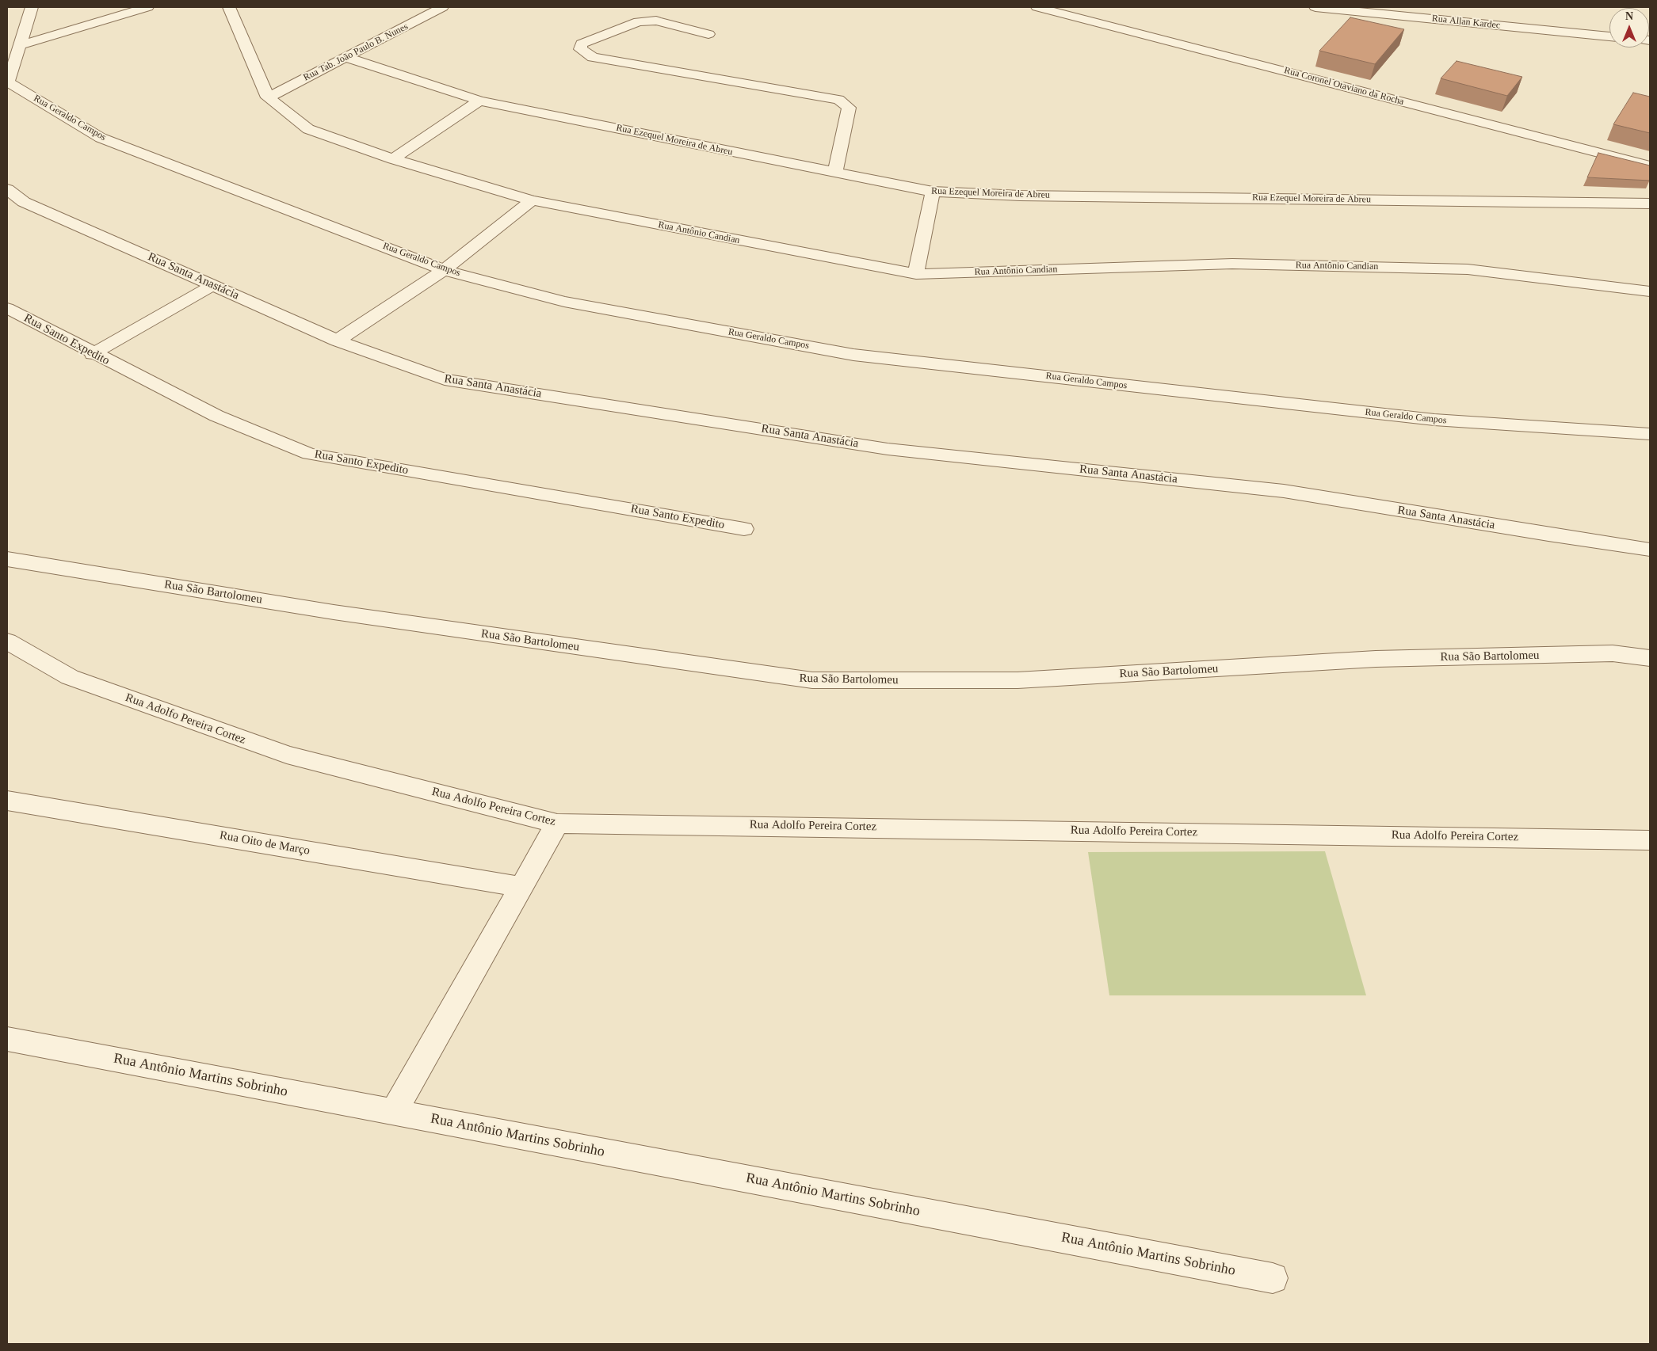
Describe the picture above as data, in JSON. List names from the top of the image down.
{
  "streets": {
    "street": [
      "Rua Allan Kardec",
      "Rua Tab. João Paulo B. Nunes",
      "Rua Coronel Otaviano da Rocha",
      "Rua Geraldo Campos",
      "Rua Ezequel Moreira de Abreu",
      "Rua Antônio Candian",
      "Rua Santa Anastácia",
      "Rua Santo Expedito",
      "Rua São Bartolomeu",
      "Rua Adolfo Pereira Cortez",
      "Rua Oito de Março",
      "Rua Antônio Martins Sobrinho"
    ]
  },
  "crossings": [
    ["Rua Tab. João Paulo B. Nunes", "Rua Ezequel Moreira de Abreu"],
    ["Rua Tab. João Paulo B. Nunes", "Rua Antônio Candian"]
  ],
  "north": "top"
}
